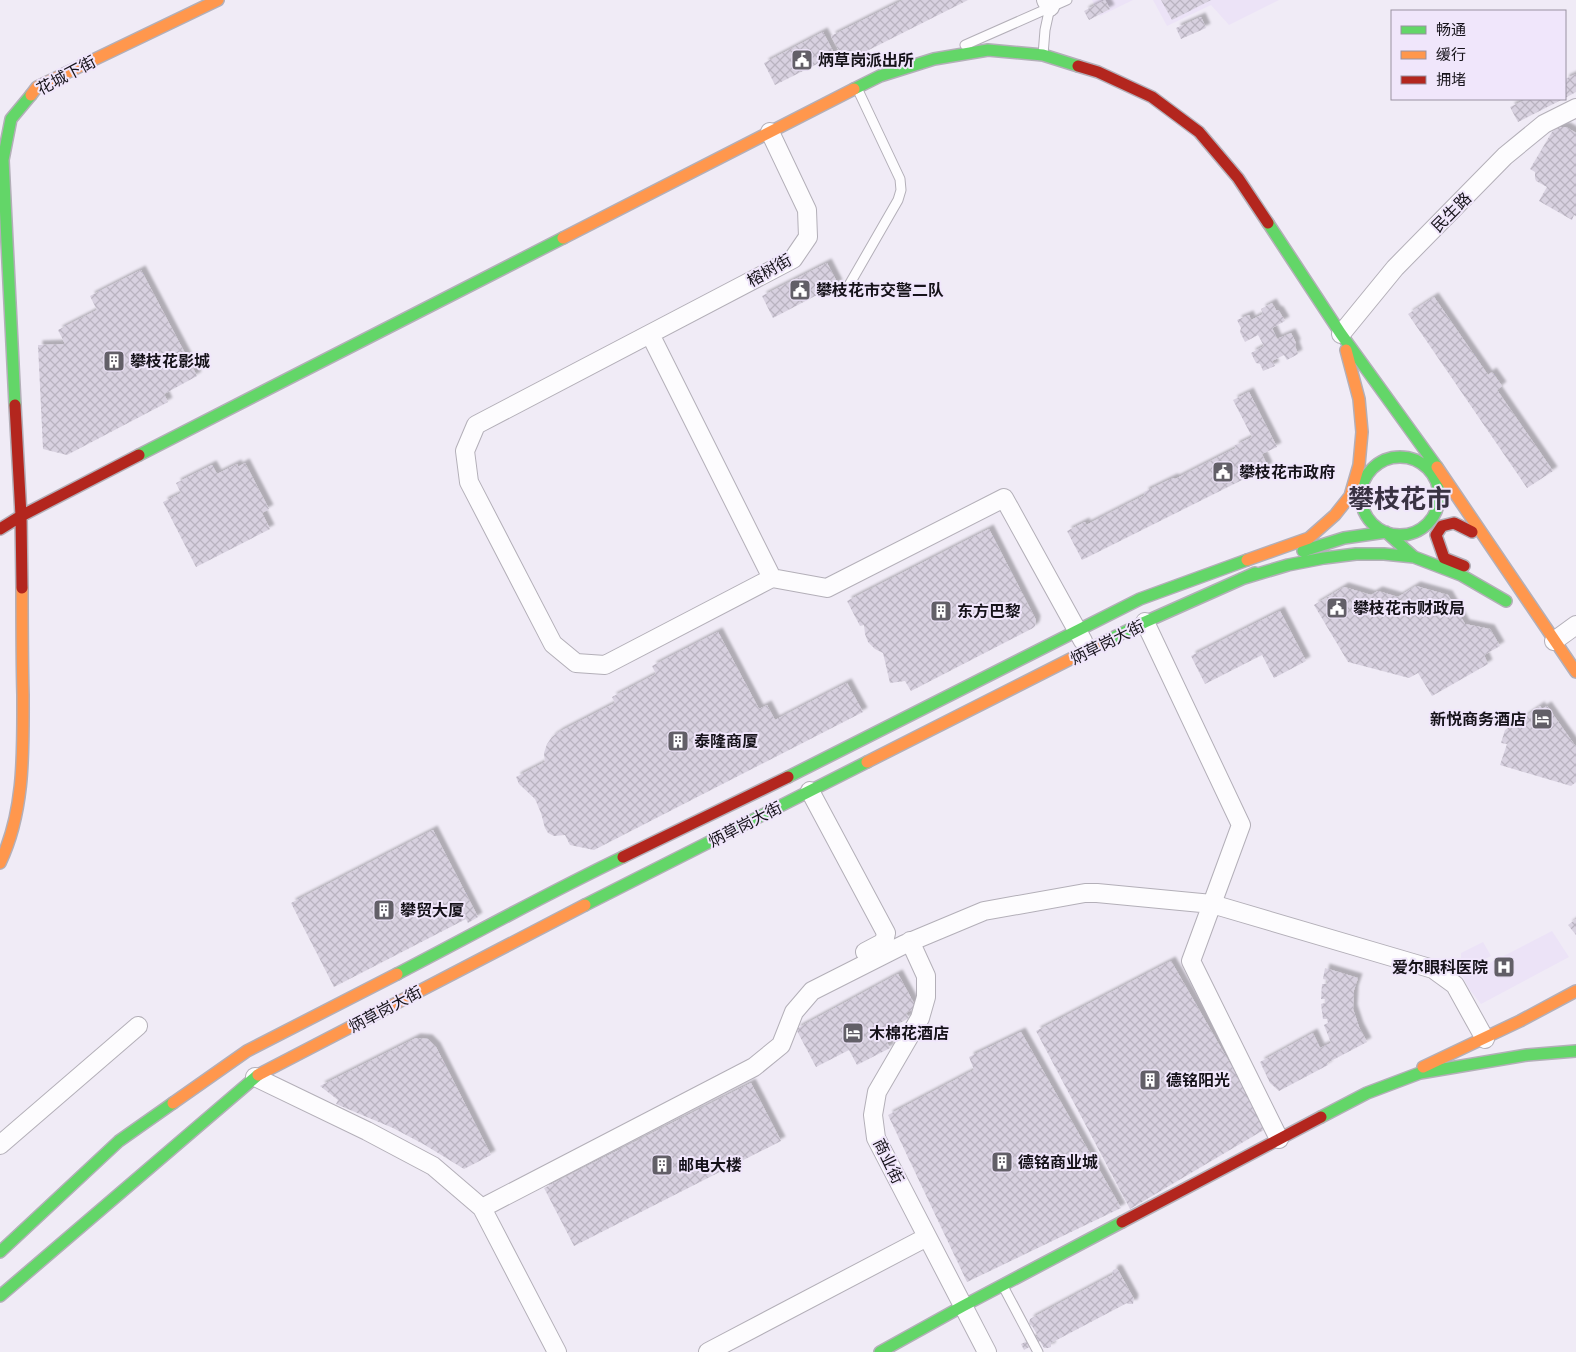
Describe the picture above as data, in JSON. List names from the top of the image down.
{
  "streets": {
    "main road": ["花城下街", "炳草岗大街"],
    "street": ["民生路", "榕树街", "商业街"]
  },
  "districts": ["攀枝花市"],
  "places": {
    "public building": [
      "炳草岗派出所",
      "攀枝花市交警二队",
      "攀枝花市政府",
      "攀枝花市财政局"
    ],
    "building": [
      "攀枝花影城",
      "东方巴黎",
      "泰隆商厦",
      "攀贸大厦",
      "德铭阳光",
      "德铭商业城",
      "邮电大楼"
    ],
    "hotel": ["新悦商务酒店", "木棉花酒店"],
    "hospital": ["爱尔眼科医院"]
  },
  "legend": ["畅通", "缓行", "拥堵"]
}
